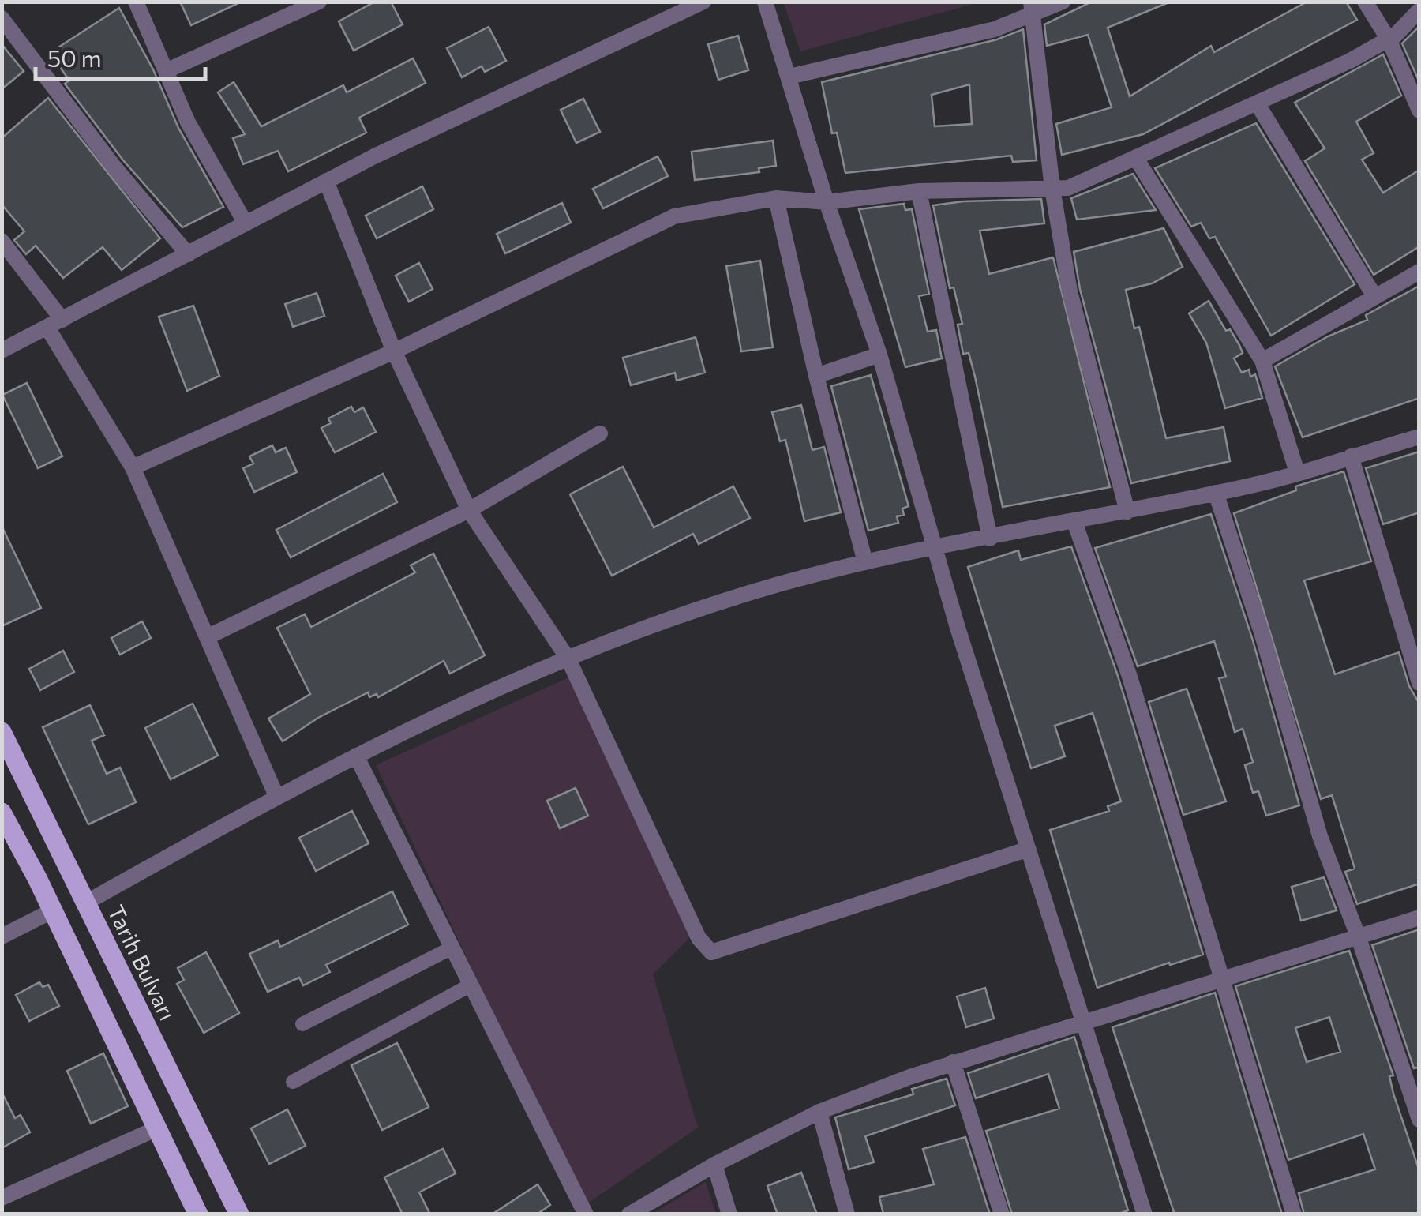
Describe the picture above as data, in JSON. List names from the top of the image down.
{
  "streets": {
    "main road": ["Tarih Bulvarı"]
  },
  "scale_bar": "50 m"
}
